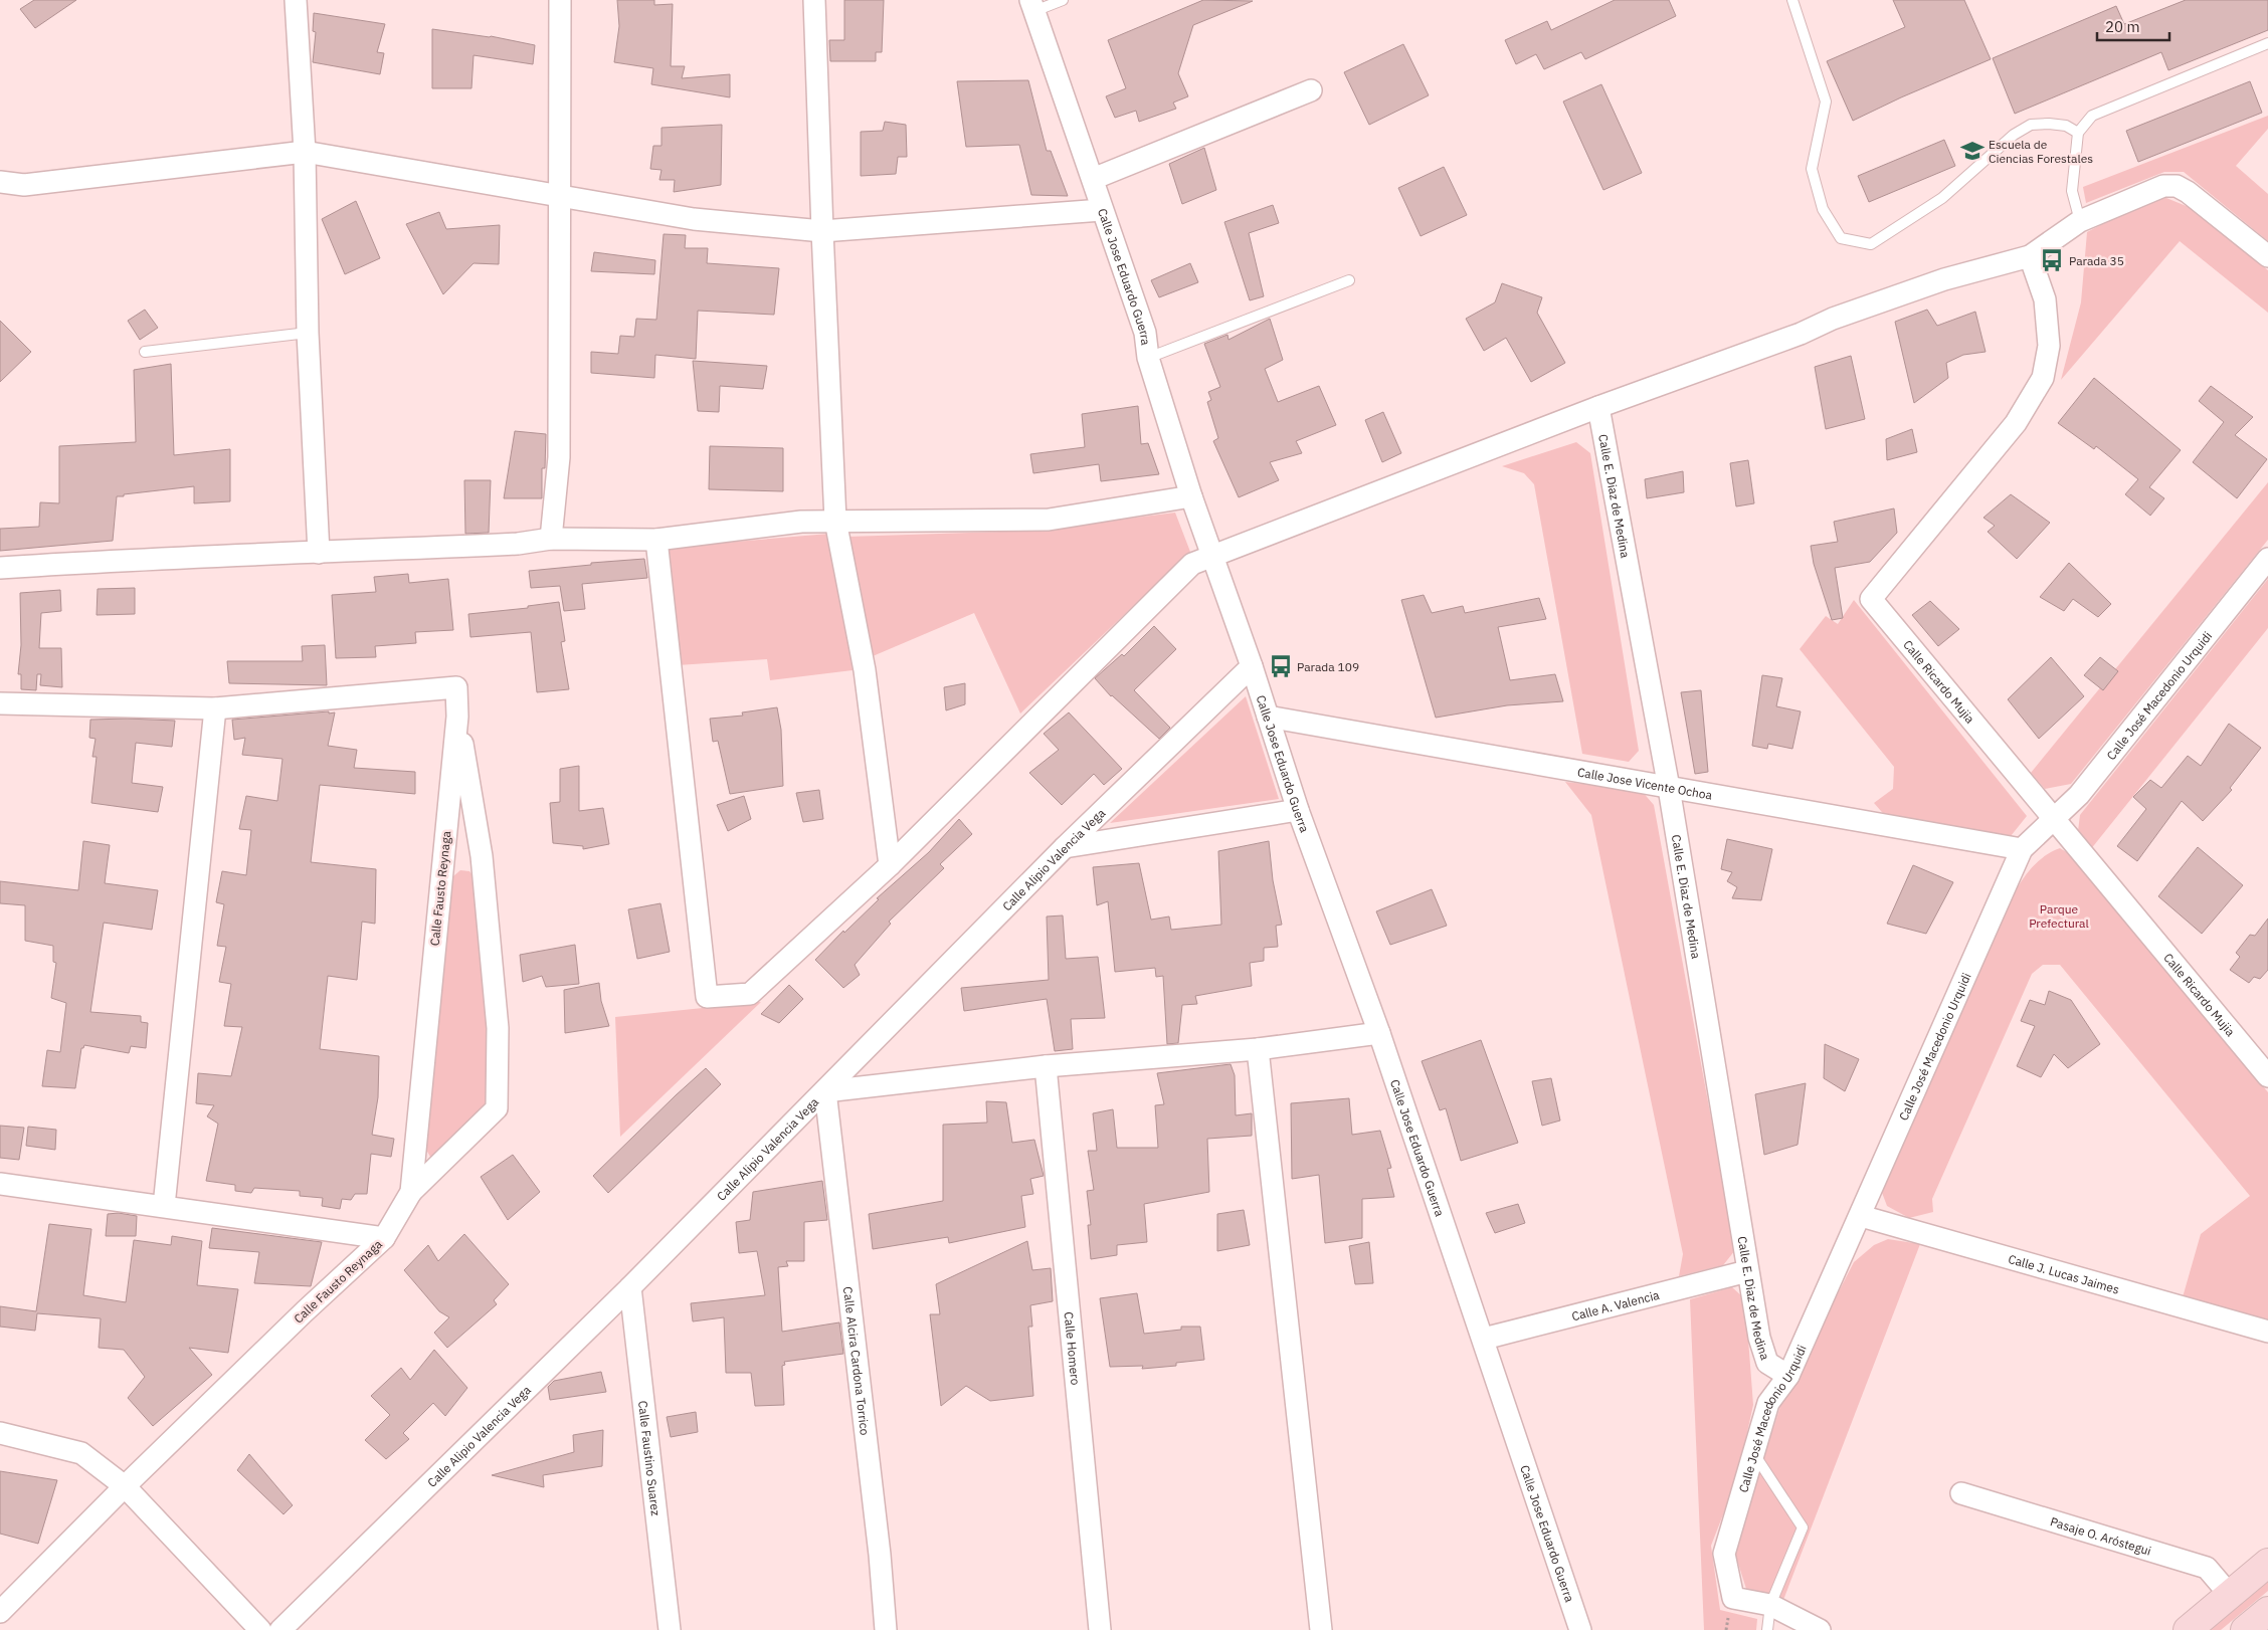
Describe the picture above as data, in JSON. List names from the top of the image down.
{
  "streets": {
    "street": [
      "Calle Jose Eduardo Guerra",
      "Calle E. Diaz de Medina",
      "Calle Ricardo Mujia",
      "Calle José Macedonio Urquidi",
      "Calle Jose Vicente Ochoa",
      "Calle Alipio Valencia Vega",
      "Calle Fausto Reynaga",
      "Calle J. Lucas Jaimes",
      "Calle A. Valencia",
      "Calle Homero",
      "Calle Alcira Cardona Torrico",
      "Calle Faustino Suarez",
      "Pasaje O. Aróstegui"
    ]
  },
  "crossings": [
    ["Calle Jose Eduardo Guerra", "Calle Jose Vicente Ochoa"],
    ["Calle Jose Eduardo Guerra", "Calle Alipio Valencia Vega"],
    ["Calle Jose Eduardo Guerra", "Calle A. Valencia"],
    ["Calle E. Diaz de Medina", "Calle José Macedonio Urquidi"],
    ["Calle E. Diaz de Medina", "Calle Jose Vicente Ochoa"],
    ["Calle E. Diaz de Medina", "Calle A. Valencia"],
    ["Calle Ricardo Mujia", "Calle José Macedonio Urquidi"],
    ["Calle José Macedonio Urquidi", "Calle Jose Vicente Ochoa"],
    ["Calle José Macedonio Urquidi", "Calle J. Lucas Jaimes"],
    ["Calle Alipio Valencia Vega", "Calle Alcira Cardona Torrico"],
    ["Calle Alipio Valencia Vega", "Calle Faustino Suarez"]
  ],
  "parks": ["Parque Prefectural"],
  "places": {
    "school or university": ["Escuela de Ciencias Forestales"],
    "bus stop": ["Parada 35", "Parada 109"]
  },
  "scale_bar": "20 m"
}
